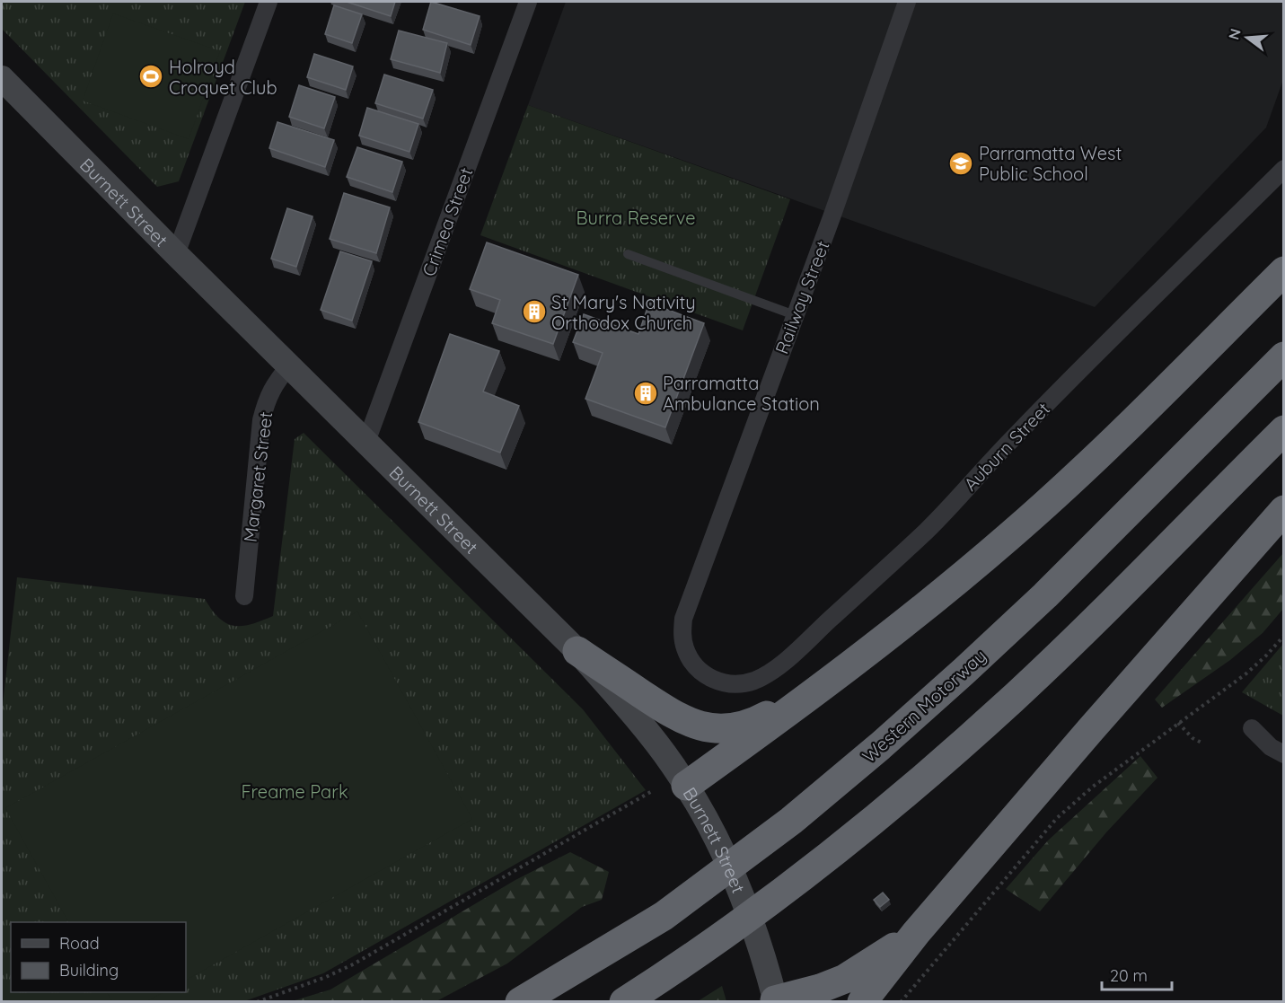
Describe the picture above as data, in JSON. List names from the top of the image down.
{
  "streets": {
    "highway": ["Western Motorway"],
    "main road": ["Burnett Street"],
    "street": [
      "Crimea Street",
      "Railway Street",
      "Auburn Street",
      "Margaret Street"
    ]
  },
  "crossings": [
    ["Burnett Street", "Crimea Street"],
    ["Burnett Street", "Margaret Street"],
    ["Railway Street", "Auburn Street"]
  ],
  "parks": ["Burra Reserve", "Freame Park"],
  "places": {
    "sports": ["Holroyd Croquet Club"],
    "school or university": ["Parramatta West Public School"],
    "building": ["St Mary's Nativity Orthodox Church", "Parramatta Ambulance Station"]
  },
  "legend": ["Road", "Building"],
  "scale_bar": "20 m",
  "north": "left"
}
